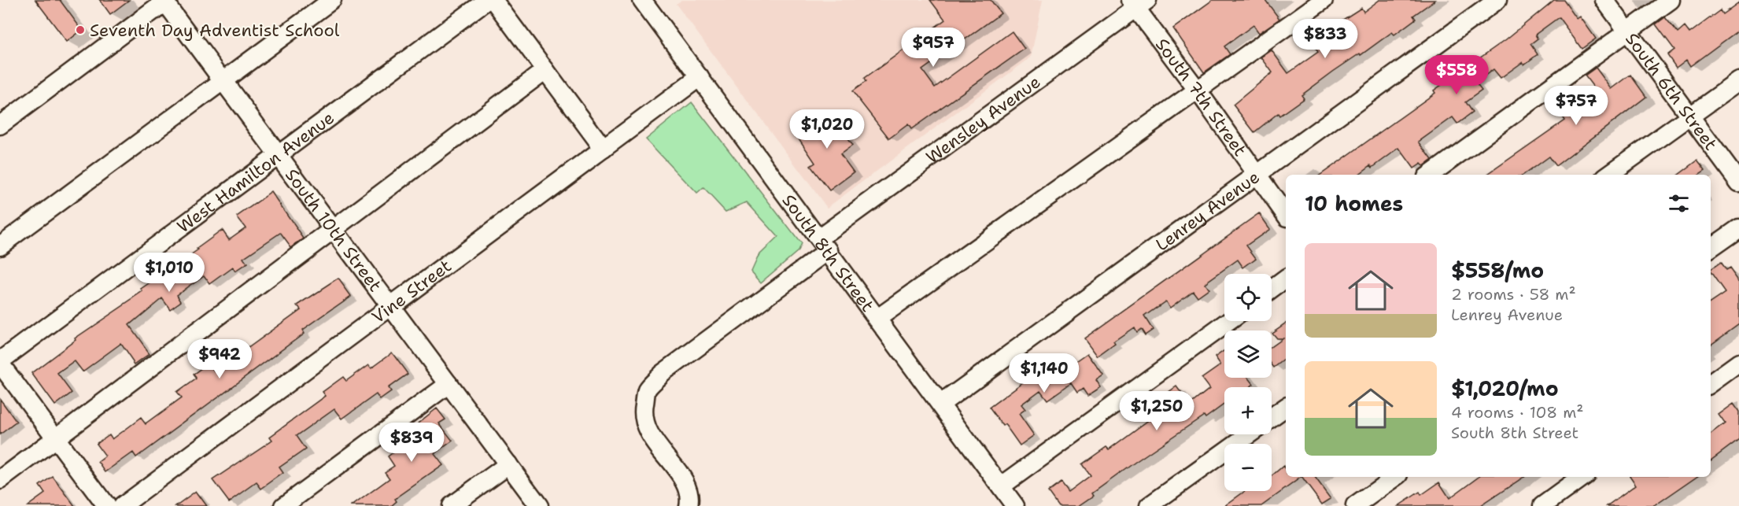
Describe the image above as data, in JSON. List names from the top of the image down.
{
  "streets": {
    "street": [
      "South 6th Street",
      "South 7th Street",
      "Wensley Avenue",
      "West Hamilton Avenue",
      "Lenrey Avenue",
      "South 10th Street",
      "South 8th Street",
      "Vine Street"
    ]
  },
  "crossings": [
    ["South 7th Street", "Wensley Avenue"],
    ["South 7th Street", "Lenrey Avenue"],
    ["Wensley Avenue", "South 8th Street"],
    ["West Hamilton Avenue", "South 10th Street"],
    ["Lenrey Avenue", "South 8th Street"],
    ["South 10th Street", "Vine Street"],
    ["South 8th Street", "Vine Street"]
  ],
  "places": ["Seventh Day Adventist School"],
  "page": {
    "price": [
      "$833",
      "$957",
      "$558",
      "$757",
      "$1,020",
      "$1,010",
      "$942",
      "$1,140",
      "$1,250",
      "$839"
    ],
    "heading": "10 homes",
    "list": [
      {
        "name": "$558/mo",
        "note": "2 rooms · 58 m² · Lenrey Avenue"
      },
      {
        "name": "$1,020/mo",
        "note": "4 rooms · 108 m² · South 8th Street"
      }
    ],
    "map_buttons": ["+", "−"]
  }
}
